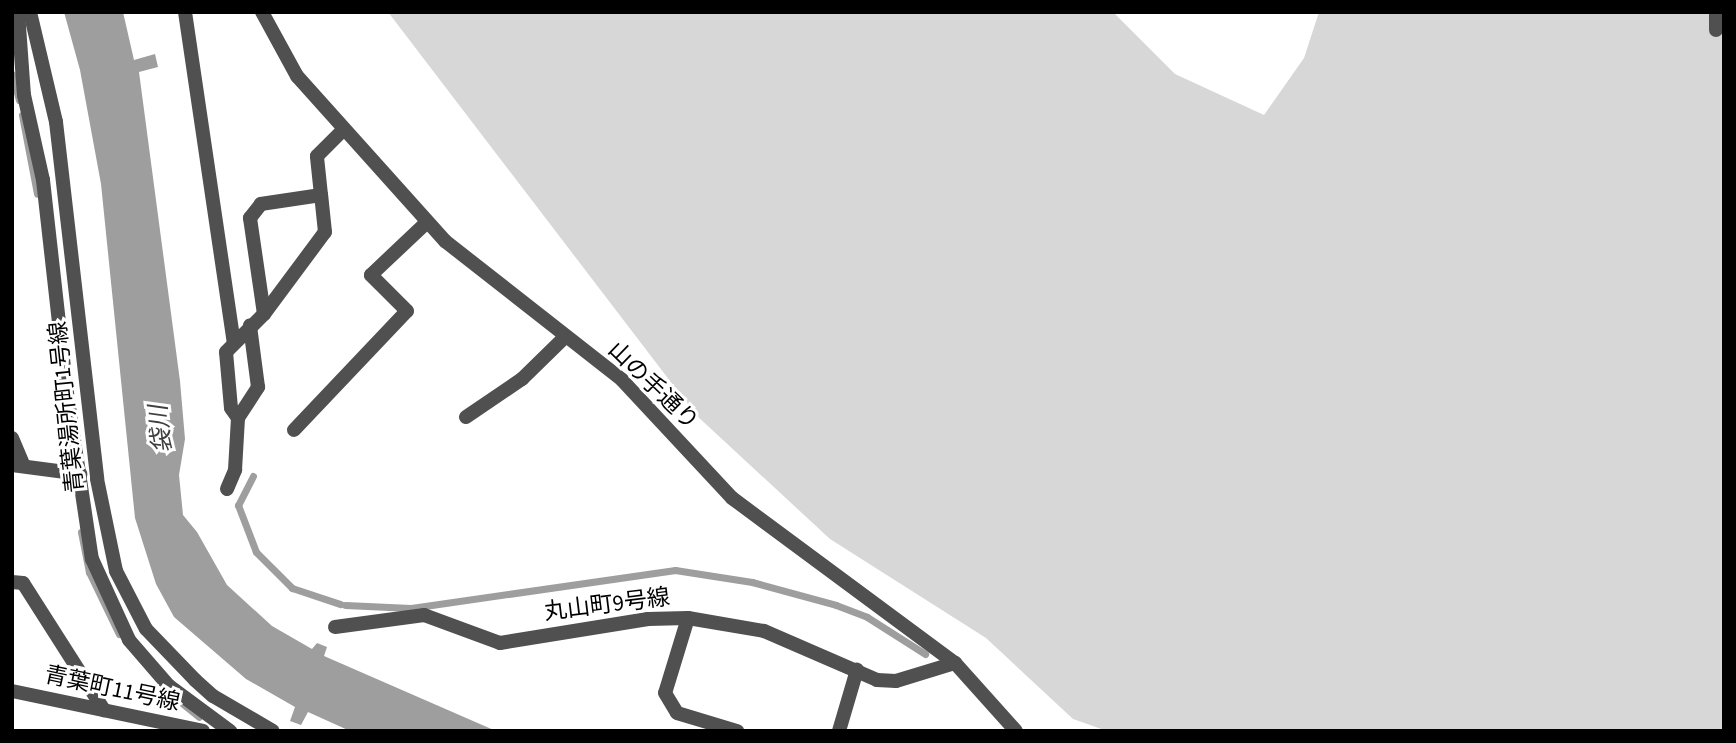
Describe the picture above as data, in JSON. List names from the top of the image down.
{
  "streets": {
    "street": [
      "山の手通り",
      "青葉湯所町1号線",
      "丸山町9号線",
      "青葉町11号線"
    ]
  },
  "crossings": [
    ["山の手通り", "丸山町9号線"]
  ],
  "water": ["袋川"]
}
